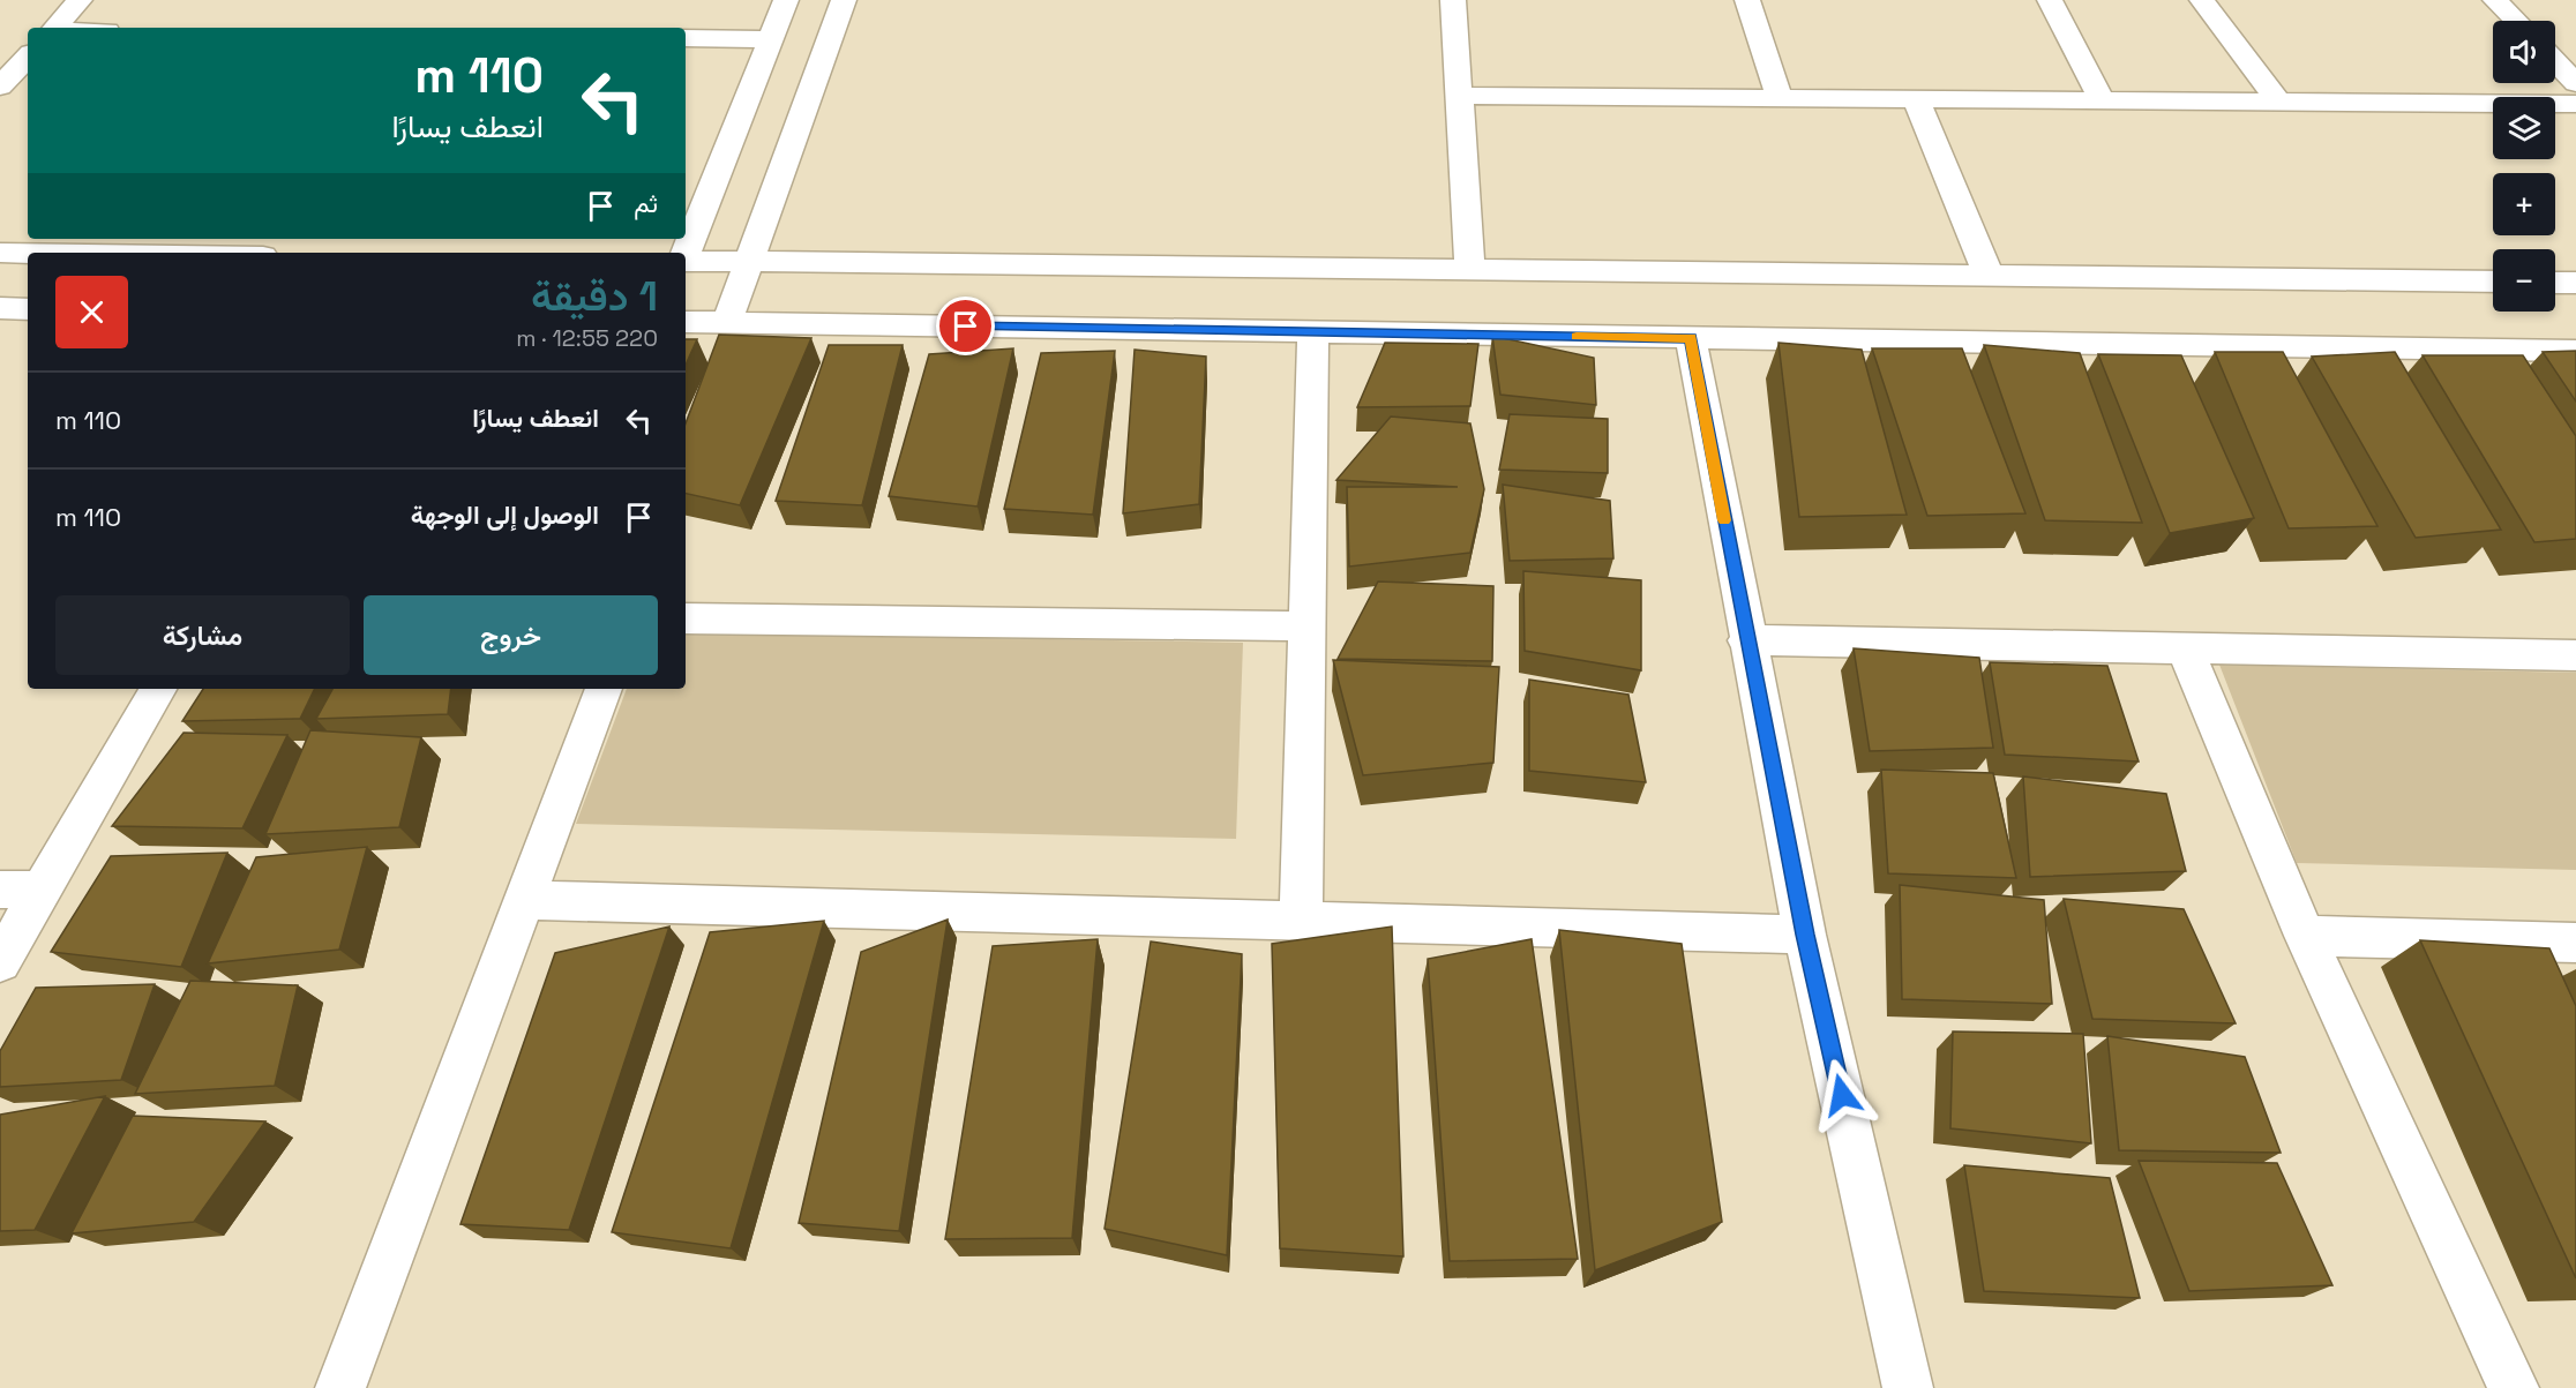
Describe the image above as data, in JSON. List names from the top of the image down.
{
  "page": {
    "map_buttons": ["+", "−"],
    "turn": ["110 m", "انعطف يسارًا"],
    "then": "ثم",
    "heading": ["1 دقيقة", "220 m · 12:55"],
    "list": [
      {
        "name": "انعطف يسارًا",
        "value": "110 m"
      },
      {
        "name": "الوصول إلى الوجهة",
        "value": "110 m"
      }
    ],
    "buttons": ["خروج", "مشاركة"]
  }
}
